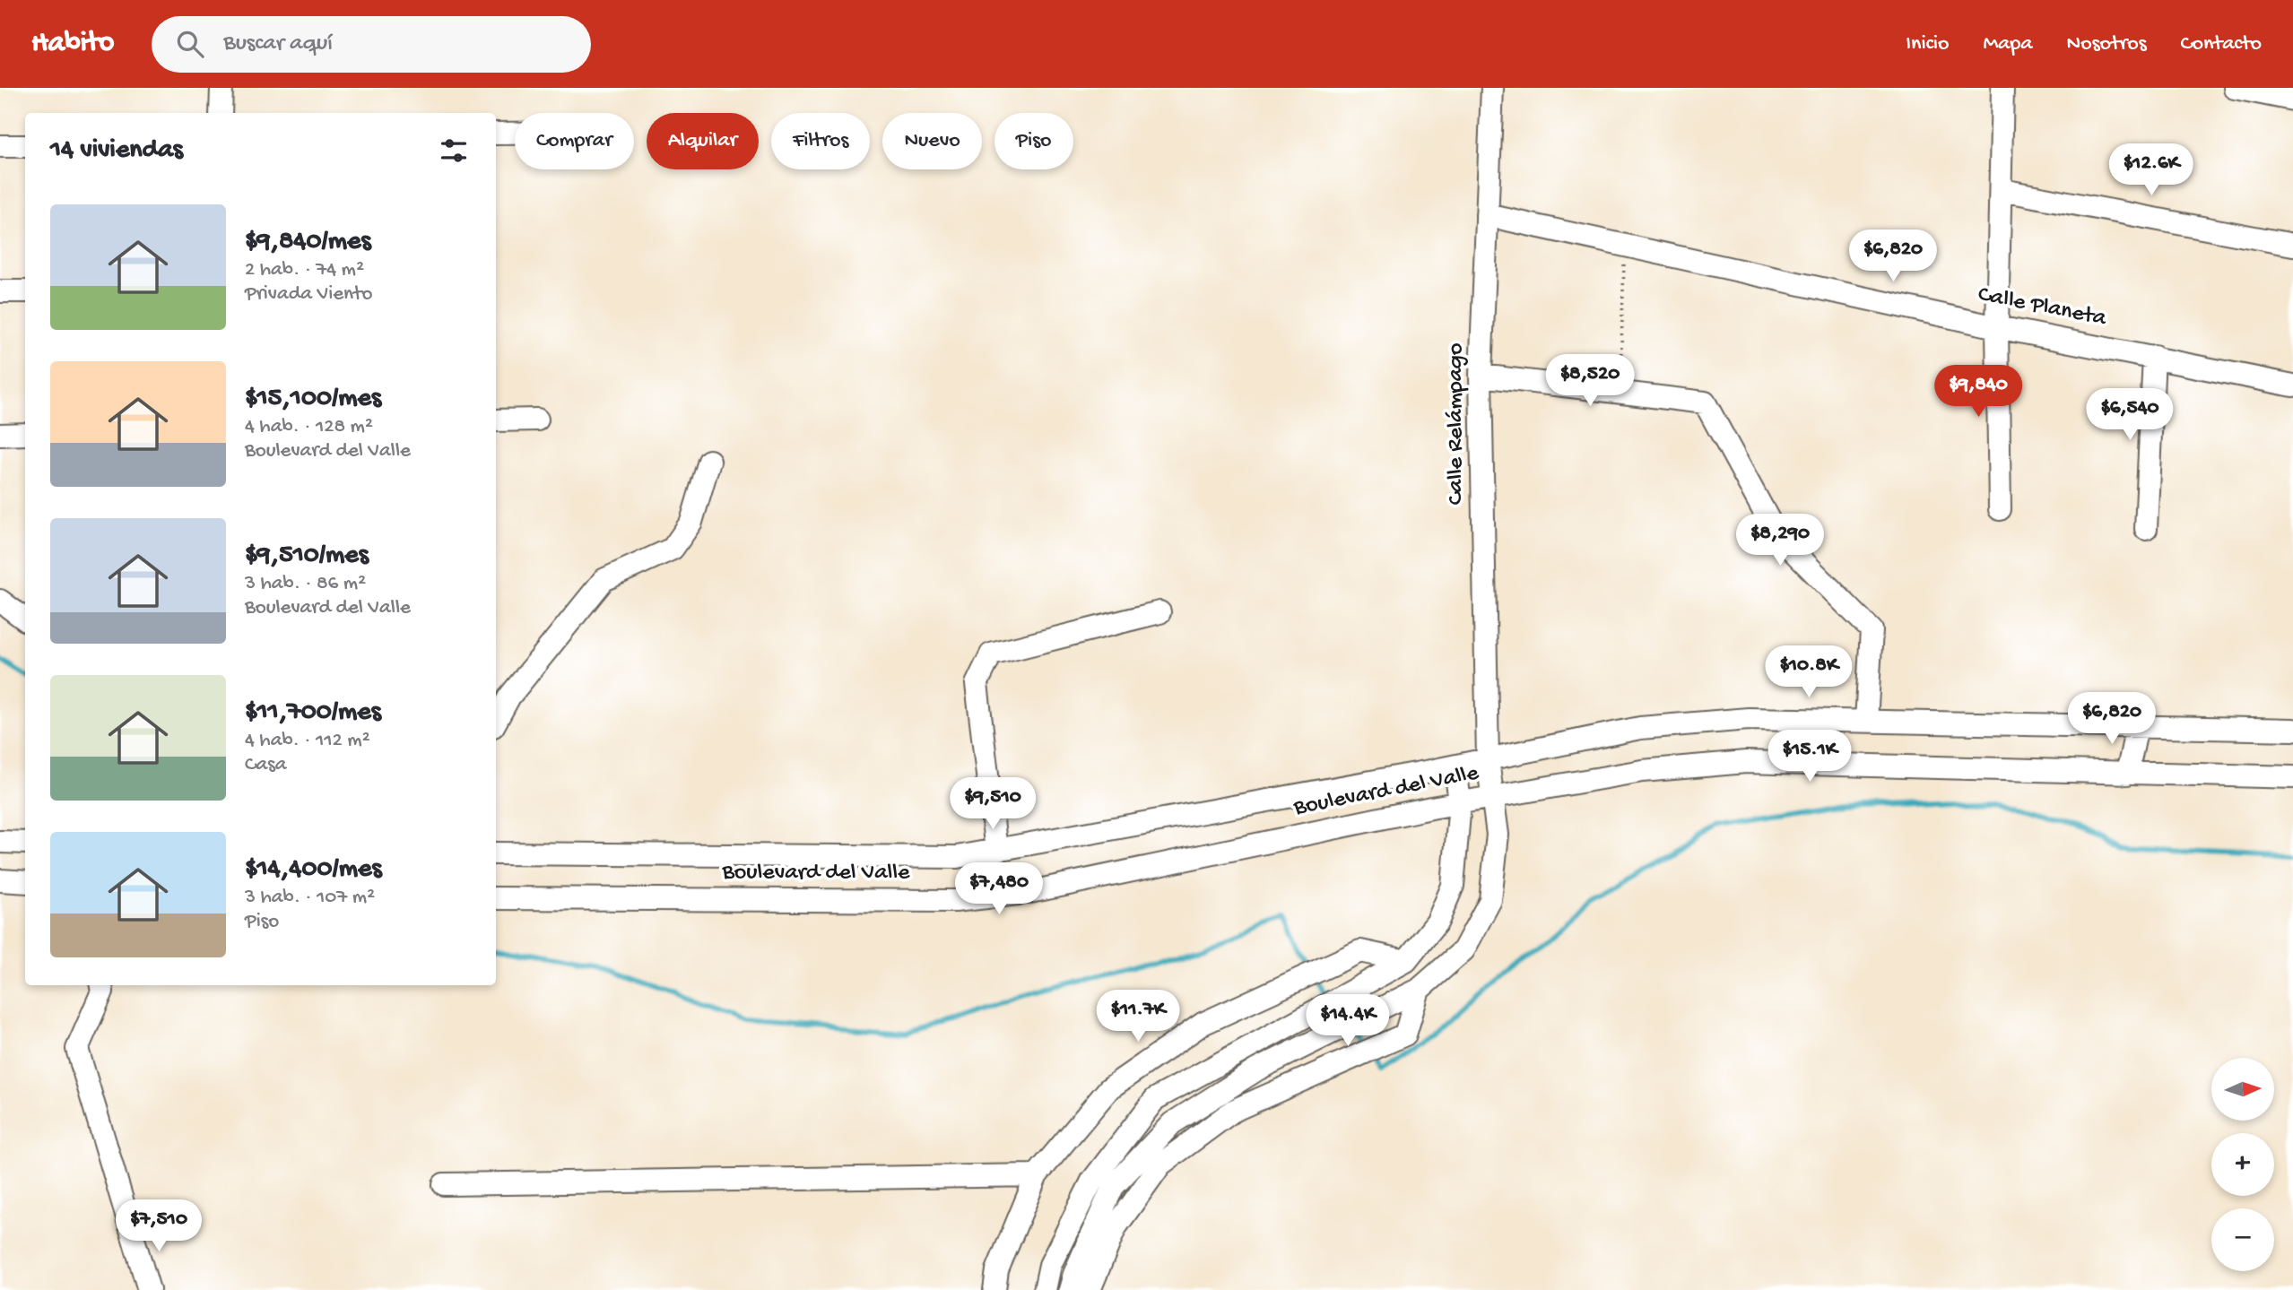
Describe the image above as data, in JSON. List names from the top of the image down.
{
  "streets": {
    "street": ["Calle Planeta", "Calle Relámpago", "Boulevard del Valle"]
  },
  "crossings": [
    ["Calle Planeta", "Calle Relámpago"],
    ["Calle Relámpago", "Boulevard del Valle"]
  ],
  "north": "right",
  "page": {
    "header": "Habito",
    "search": "Buscar aquí",
    "nav": [
      "Inicio",
      "Mapa",
      "Nosotros",
      "Contacto"
    ],
    "chip": [
      "Comprar",
      "Alquilar",
      "Filtros",
      "Nuevo",
      "Piso"
    ],
    "heading": "14 viviendas",
    "price": [
      "$12.6K",
      "$6,820",
      "$8,520",
      "$9,840",
      "$6,540",
      "$8,290",
      "$10.8K",
      "$6,820",
      "$15.1K",
      "$9,510",
      "$7,480",
      "$11.7K",
      "$14.4K",
      "$7,510"
    ],
    "list": [
      {
        "name": "$9,840/mes",
        "note": "2 hab. · 74 m² · Privada Viento"
      },
      {
        "name": "$15,100/mes",
        "note": "4 hab. · 128 m² · Boulevard del Valle"
      },
      {
        "name": "$9,510/mes",
        "note": "3 hab. · 86 m² · Boulevard del Valle"
      },
      {
        "name": "$11,700/mes",
        "note": "4 hab. · 112 m² · Casa"
      },
      {
        "name": "$14,400/mes",
        "note": "3 hab. · 107 m² · Piso"
      }
    ],
    "map_buttons": ["+", "−"]
  }
}
